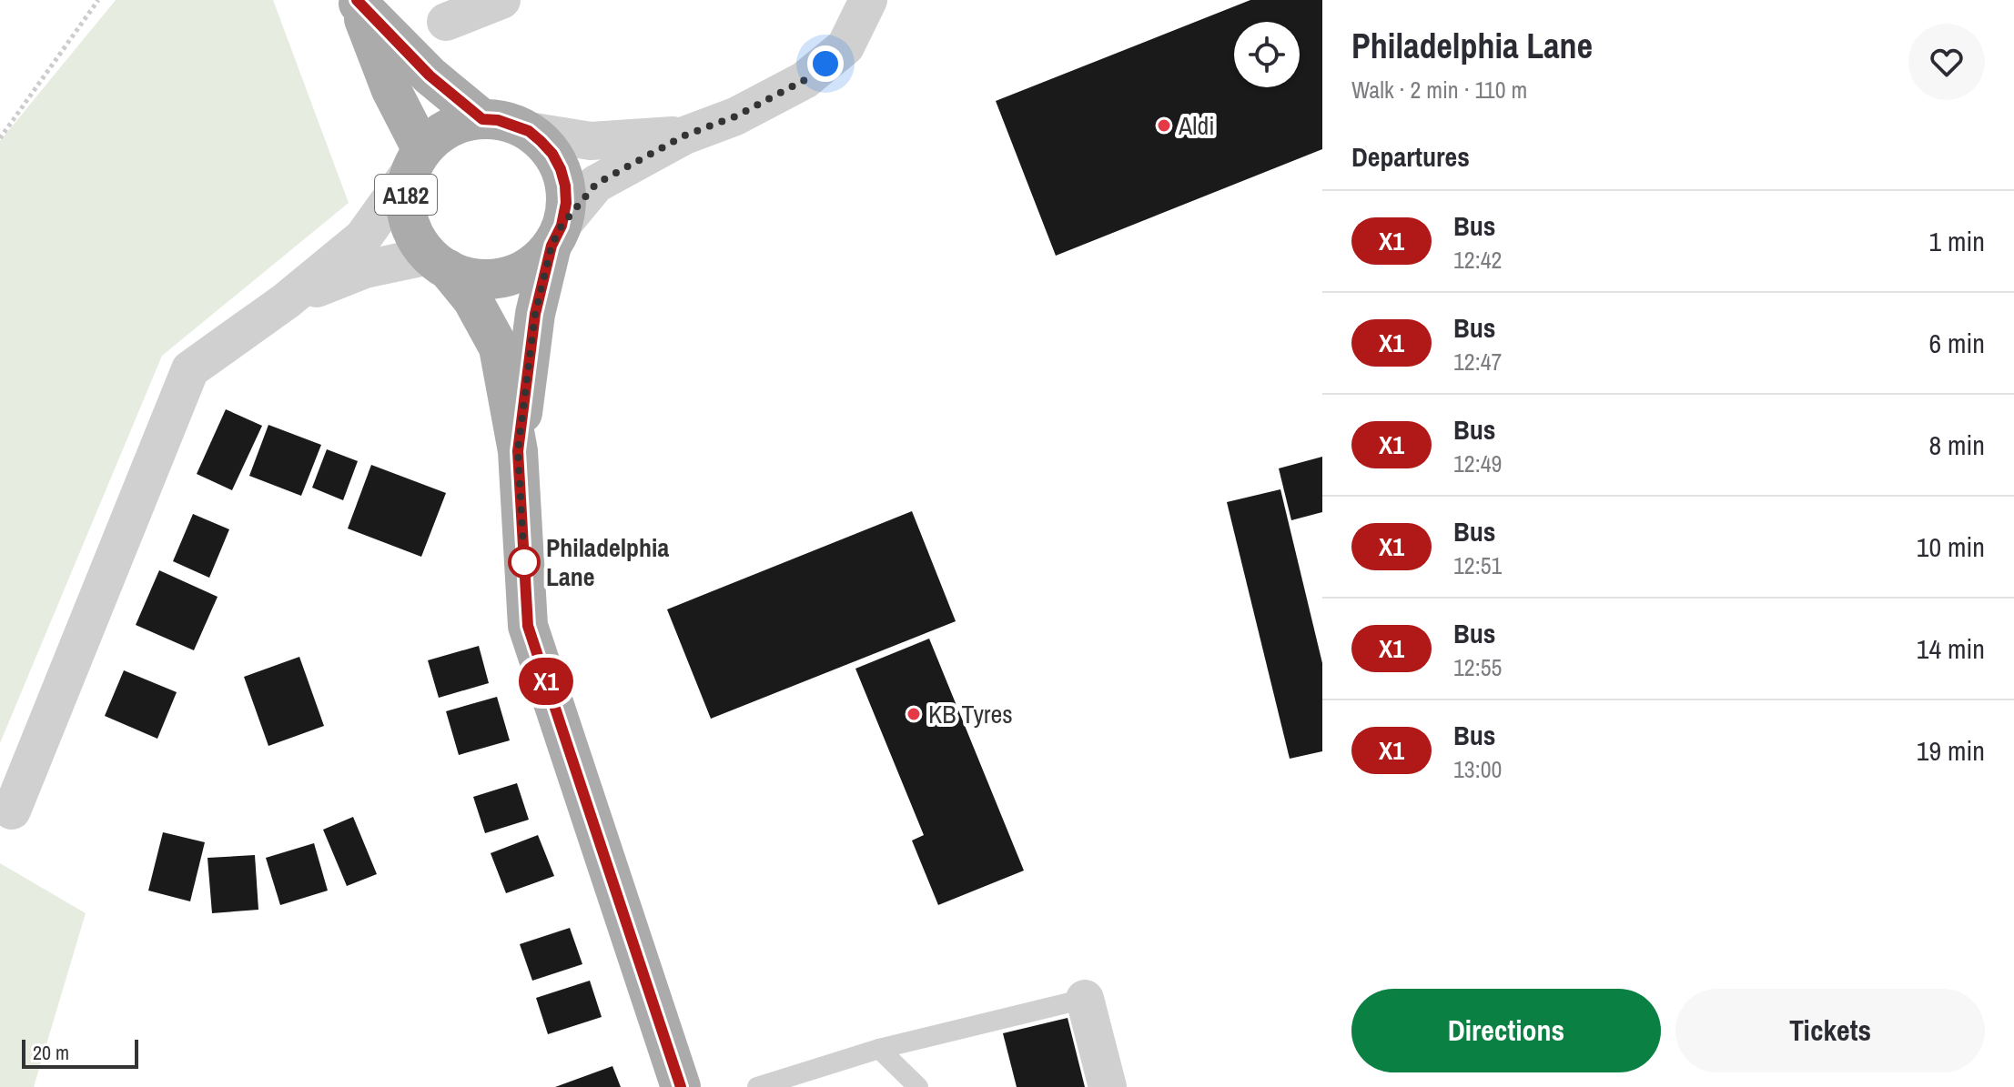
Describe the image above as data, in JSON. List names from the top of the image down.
{
  "streets": {
    "main road": ["A182"]
  },
  "places": ["Aldi", "Philadelphia Lane", "KB Tyres"],
  "lines": ["bus line X1"],
  "scale_bar": "20 m",
  "page": {
    "on_map": "X1",
    "heading": [
      ["Philadelphia Lane", "Walk · 2 min · 110 m"],
      "Departures"
    ],
    "list": [
      {
        "mark": "X1",
        "name": "Bus",
        "note": "12:42",
        "value": "1 min"
      },
      {
        "mark": "X1",
        "name": "Bus",
        "note": "12:47",
        "value": "6 min"
      },
      {
        "mark": "X1",
        "name": "Bus",
        "note": "12:49",
        "value": "8 min"
      },
      {
        "mark": "X1",
        "name": "Bus",
        "note": "12:51",
        "value": "10 min"
      },
      {
        "mark": "X1",
        "name": "Bus",
        "note": "12:55",
        "value": "14 min"
      },
      {
        "mark": "X1",
        "name": "Bus",
        "note": "13:00",
        "value": "19 min"
      }
    ],
    "buttons": ["Directions", "Tickets"],
    "scale": "20 m"
  }
}
